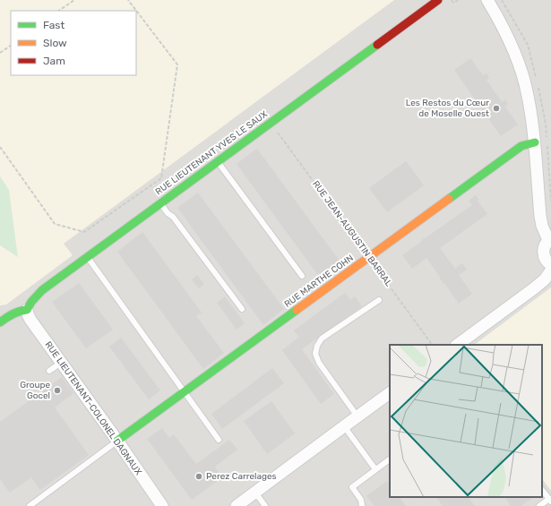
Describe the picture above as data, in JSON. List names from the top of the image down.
{
  "streets": {
    "street": ["RUE LIEUTENANT YVES LE SAUX", "RUE MARTHE COHN", "RUE LIEUTENANT-COLONEL DAGNAUX"],
    "path": ["RUE JEAN-AUGUSTIN BARRAL"]
  },
  "crossings": [
    ["RUE LIEUTENANT YVES LE SAUX", "RUE JEAN-AUGUSTIN BARRAL"],
    ["RUE LIEUTENANT YVES LE SAUX", "RUE LIEUTENANT-COLONEL DAGNAUX"],
    ["RUE JEAN-AUGUSTIN BARRAL", "RUE MARTHE COHN"],
    ["RUE MARTHE COHN", "RUE LIEUTENANT-COLONEL DAGNAUX"]
  ],
  "places": ["Les Restos du Cœur de Moselle Ouest", "Groupe Gocel", "Perez Carrelages"],
  "legend": ["Fast", "Slow", "Jam"]
}
